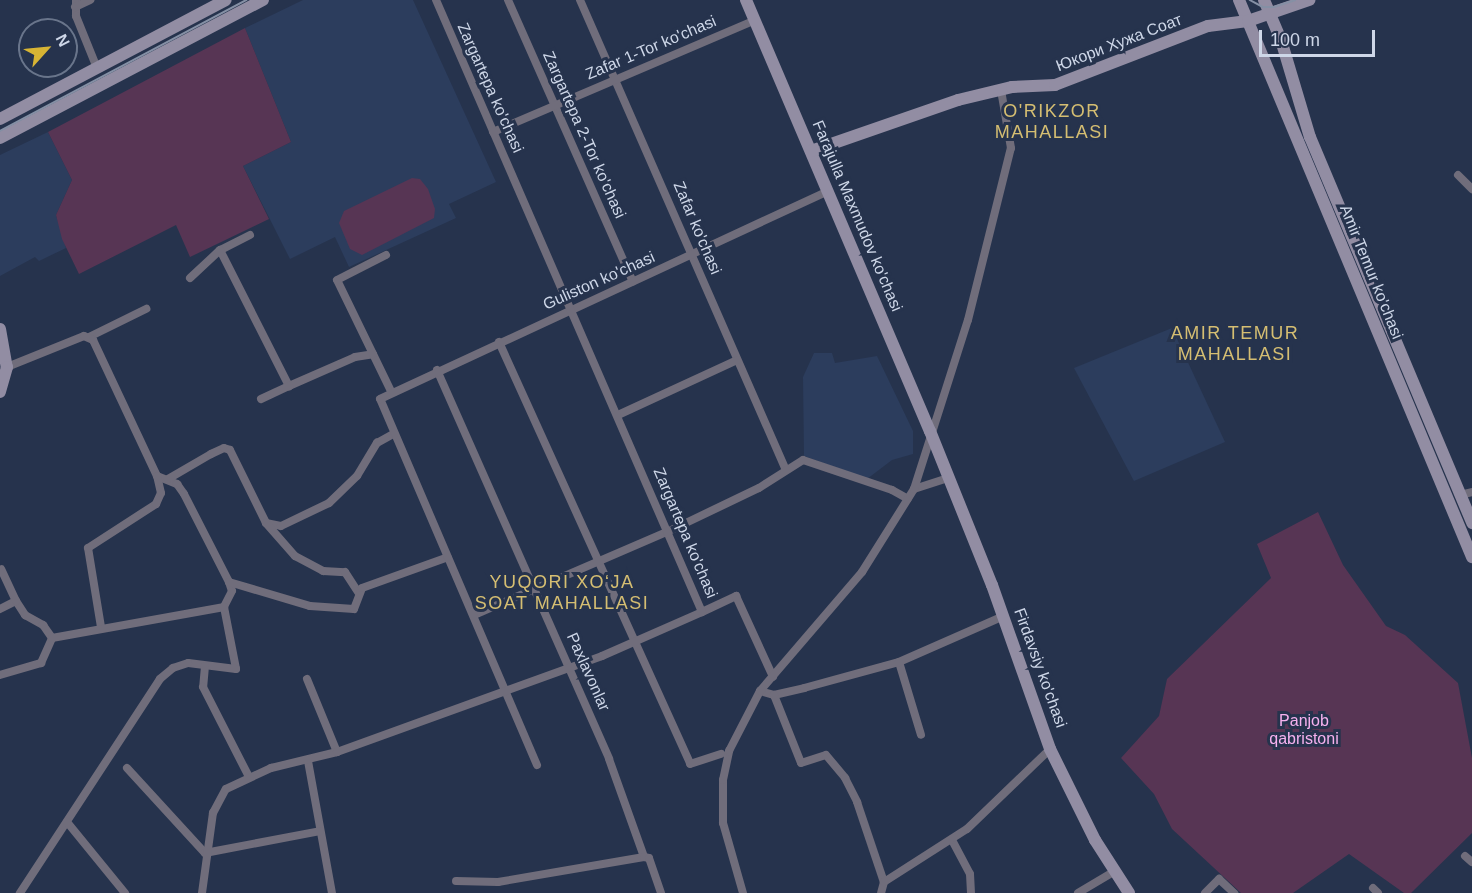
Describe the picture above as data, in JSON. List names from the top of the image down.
{
  "streets": {
    "main road": [
      "Юкори Хужа Соат",
      "Farajulla Maxmudov ko'chasi",
      "Amir Temur ko'chasi",
      "Firdavsiy ko'chasi"
    ],
    "street": [
      "Zafar 1-Tor ko'chasi",
      "Zargartepa ko'chasi",
      "Zargartepa 2-Tor ko'chasi",
      "Zafar ko'chasi",
      "Guliston ko'chasi",
      "Paxlavonlar"
    ]
  },
  "crossings": [
    ["Юкори Хужа Соат", "Farajulla Maxmudov ko'chasi"],
    ["Юкори Хужа Соат", "Amir Temur ko'chasi"],
    ["Zafar 1-Tor ko'chasi", "Zargartepa ko'chasi"],
    ["Zafar 1-Tor ko'chasi", "Zargartepa 2-Tor ko'chasi"],
    ["Zafar 1-Tor ko'chasi", "Farajulla Maxmudov ko'chasi"],
    ["Zafar 1-Tor ko'chasi", "Zafar ko'chasi"],
    ["Zargartepa ko'chasi", "Guliston ko'chasi"],
    ["Zargartepa ko'chasi", "Paxlavonlar"],
    ["Zargartepa 2-Tor ko'chasi", "Guliston ko'chasi"],
    ["Farajulla Maxmudov ko'chasi", "Guliston ko'chasi"],
    ["Farajulla Maxmudov ko'chasi", "Firdavsiy ko'chasi"],
    ["Zafar ko'chasi", "Guliston ko'chasi"],
    ["Guliston ko'chasi", "Paxlavonlar"]
  ],
  "districts": ["O'RIKZOR MAHALLASI", "AMIR TEMUR MAHALLASI", "YUQORI XO‘JA SOAT MAHALLASI"],
  "parks": ["Panjob qabristoni"],
  "scale_bar": "100 m",
  "north": "top right"
}
